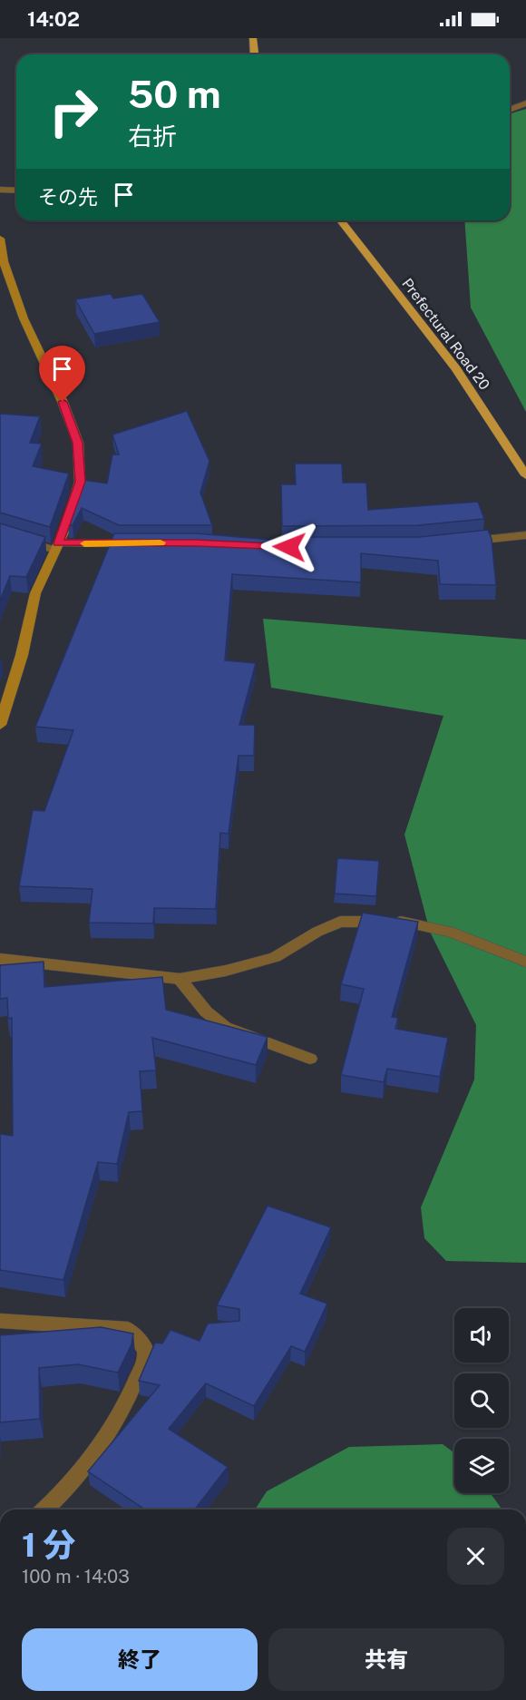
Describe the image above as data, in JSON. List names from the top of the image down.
{
  "streets": {
    "main road": ["Prefectural Road 20"]
  },
  "page": {
    "status": "14:02",
    "turn": ["50 m", "右折"],
    "then": "その先",
    "heading": ["1 分", "100 m · 14:03"],
    "buttons": ["終了", "共有"]
  }
}
